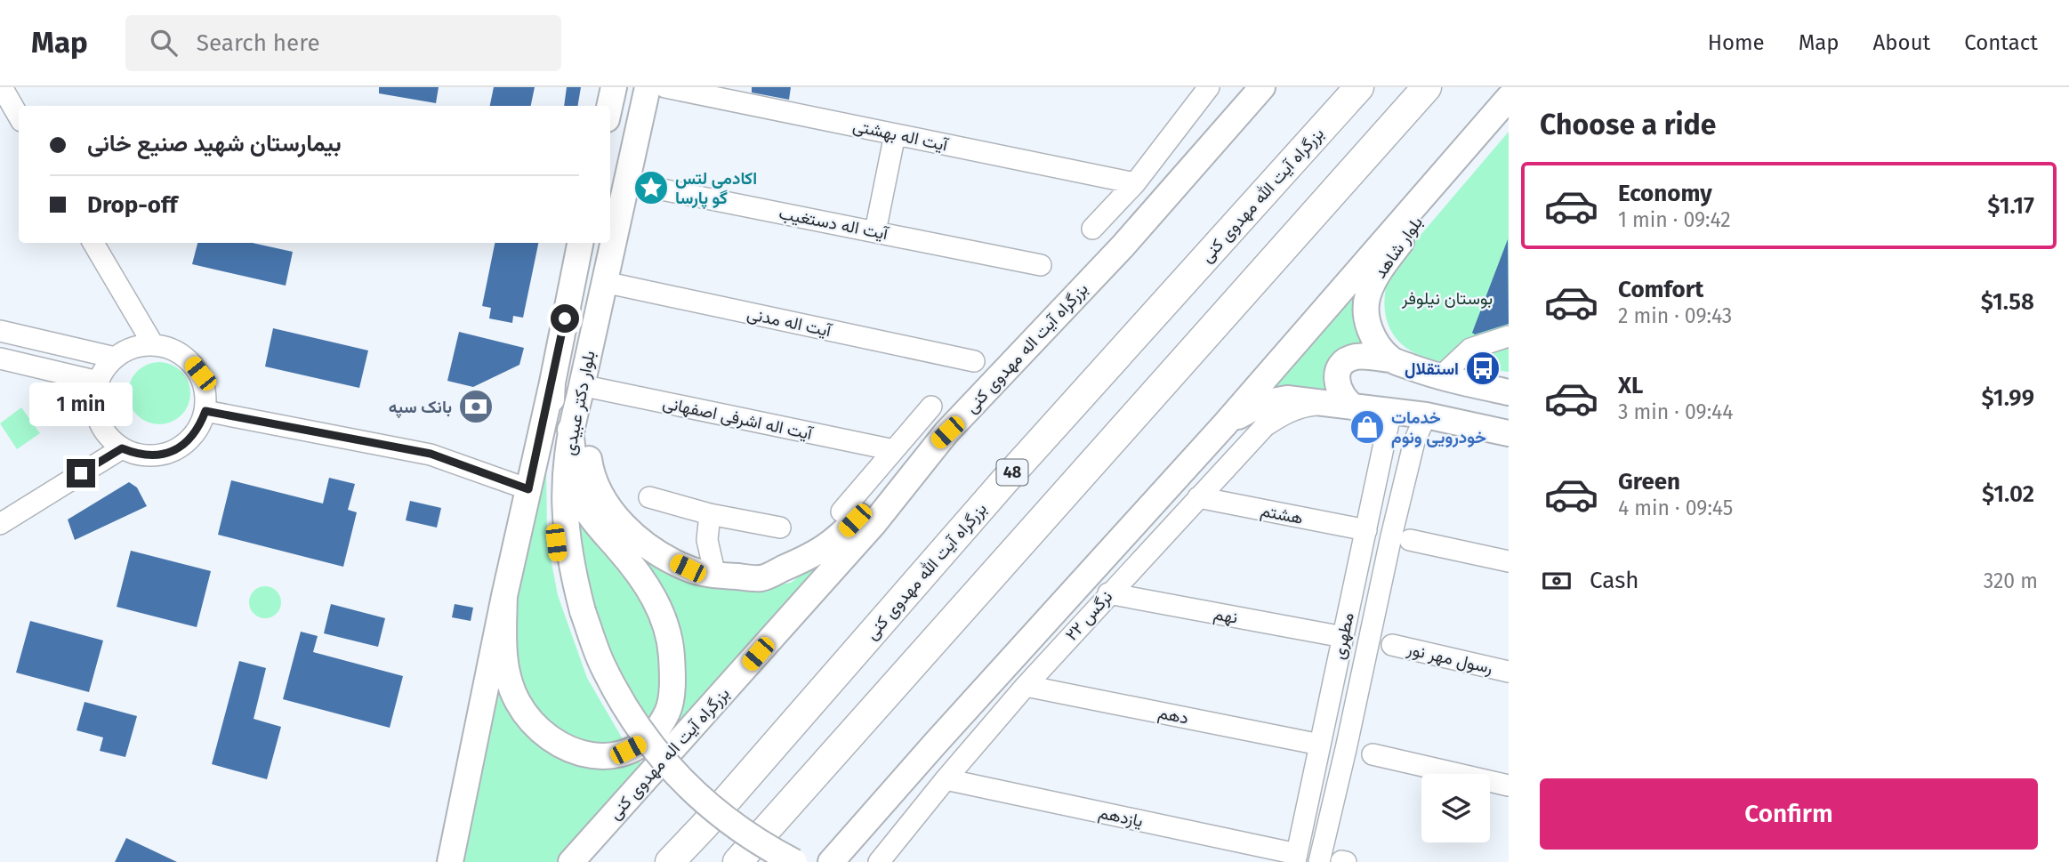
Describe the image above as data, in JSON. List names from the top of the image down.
{
  "streets": {
    "highway": ["بزرگراه آیت الله مهدوی کنی", "48"],
    "main road": ["بلوار شاهد", "بزرگراه آیت اله مهدوی کنی", "بلوار دکتر عبیدی"],
    "street": [
      "آیت اله بهشتی",
      "آیت اله دستغیب",
      "آیت اله مدنی",
      "آیت اله اشرفی اصفهانی",
      "هشتم",
      "نرگس ۲۲",
      "نهم",
      "مطهری",
      "رسول مهر نور",
      "دهم",
      "یازدهم"
    ]
  },
  "crossings": [
    ["آیت اله دستغیب", "بلوار دکتر عبیدی"],
    ["آیت اله مدنی", "بلوار دکتر عبیدی"],
    ["بلوار دکتر عبیدی", "آیت اله اشرفی اصفهانی"],
    ["هشتم", "نرگس ۲۲"],
    ["هشتم", "مطهری"],
    ["نرگس ۲۲", "نهم"],
    ["نرگس ۲۲", "دهم"],
    ["نرگس ۲۲", "یازدهم"],
    ["نهم", "مطهری"],
    ["مطهری", "دهم"],
    ["مطهری", "یازدهم"]
  ],
  "parks": ["بوستان نیلوفر"],
  "places": {
    "place": ["اکادمی لتس گو پارسا"],
    "bus stop": ["استقلال"],
    "bank": ["بانک سپه"],
    "shop": ["خدمات خودرویی ونوم"]
  },
  "page": {
    "header": "Map",
    "search": "Search here",
    "nav": [
      "Home",
      "Map",
      "About",
      "Contact"
    ],
    "heading": "Choose a ride",
    "banner": ["بیمارستان شهید صنیع خانی", "Drop-off"],
    "list": [
      {
        "name": "Economy",
        "note": "1 min · 09:42",
        "value": "$1.17"
      },
      {
        "name": "Comfort",
        "note": "2 min · 09:43",
        "value": "$1.58"
      },
      {
        "name": "XL",
        "note": "3 min · 09:44",
        "value": "$1.99"
      },
      {
        "name": "Green",
        "note": "4 min · 09:45",
        "value": "$1.02"
      }
    ],
    "bubble": "1 min",
    "pay": ["Cash", "320 m"],
    "buttons": "Confirm"
  }
}
